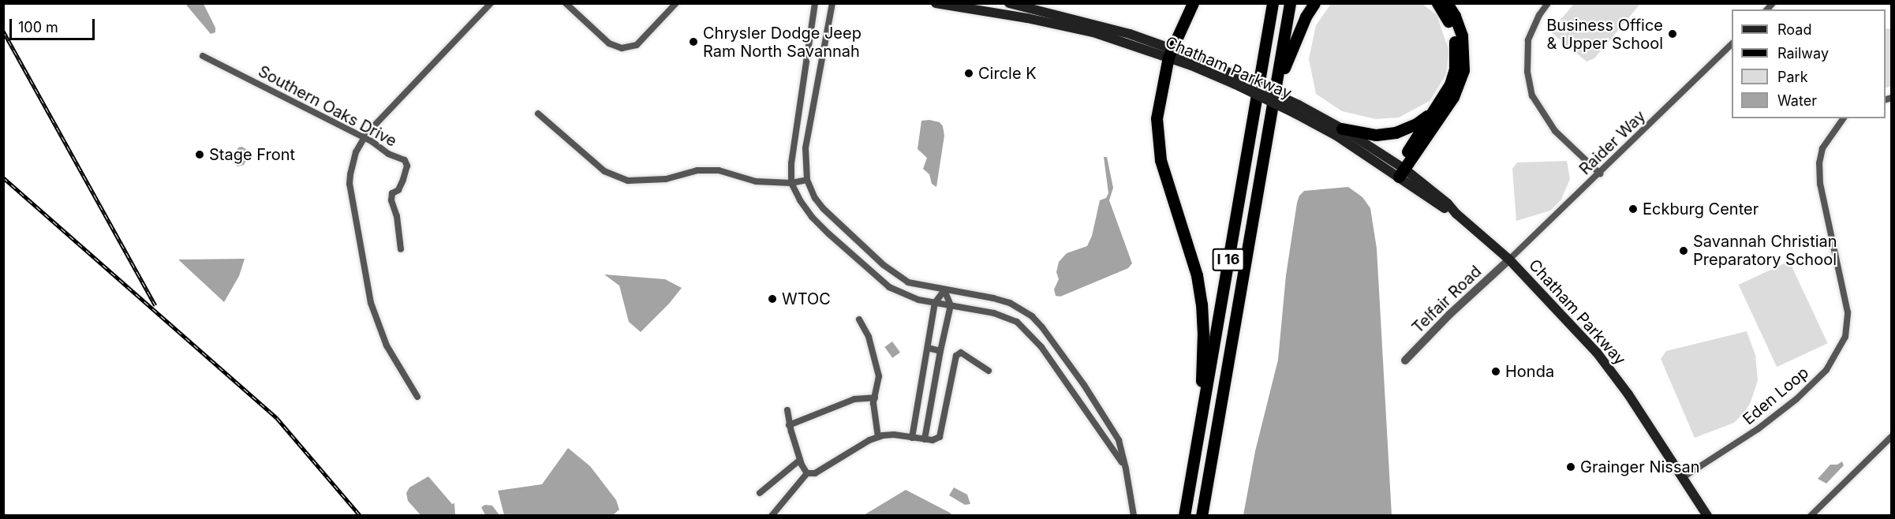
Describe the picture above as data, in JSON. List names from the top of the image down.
{
  "streets": {
    "highway": ["I 16"],
    "main road": ["Chatham Parkway"],
    "street": [
      "Southern Oaks Drive",
      "Raider Way",
      "Telfair Road",
      "Eden Loop"
    ]
  },
  "crossings": [
    ["Chatham Parkway", "Raider Way"],
    ["Chatham Parkway", "Telfair Road"],
    ["Chatham Parkway", "Eden Loop"],
    ["Raider Way", "Telfair Road"]
  ],
  "places": [
    "Business Office & Upper School",
    "Chrysler Dodge Jeep Ram North Savannah",
    "Circle K",
    "Stage Front",
    "Eckburg Center",
    "Savannah Christian Preparatory School",
    "WTOC",
    "Honda",
    "Grainger Nissan"
  ],
  "legend": [
    "Road",
    "Railway",
    "Park",
    "Water"
  ],
  "scale_bar": "100 m"
}
